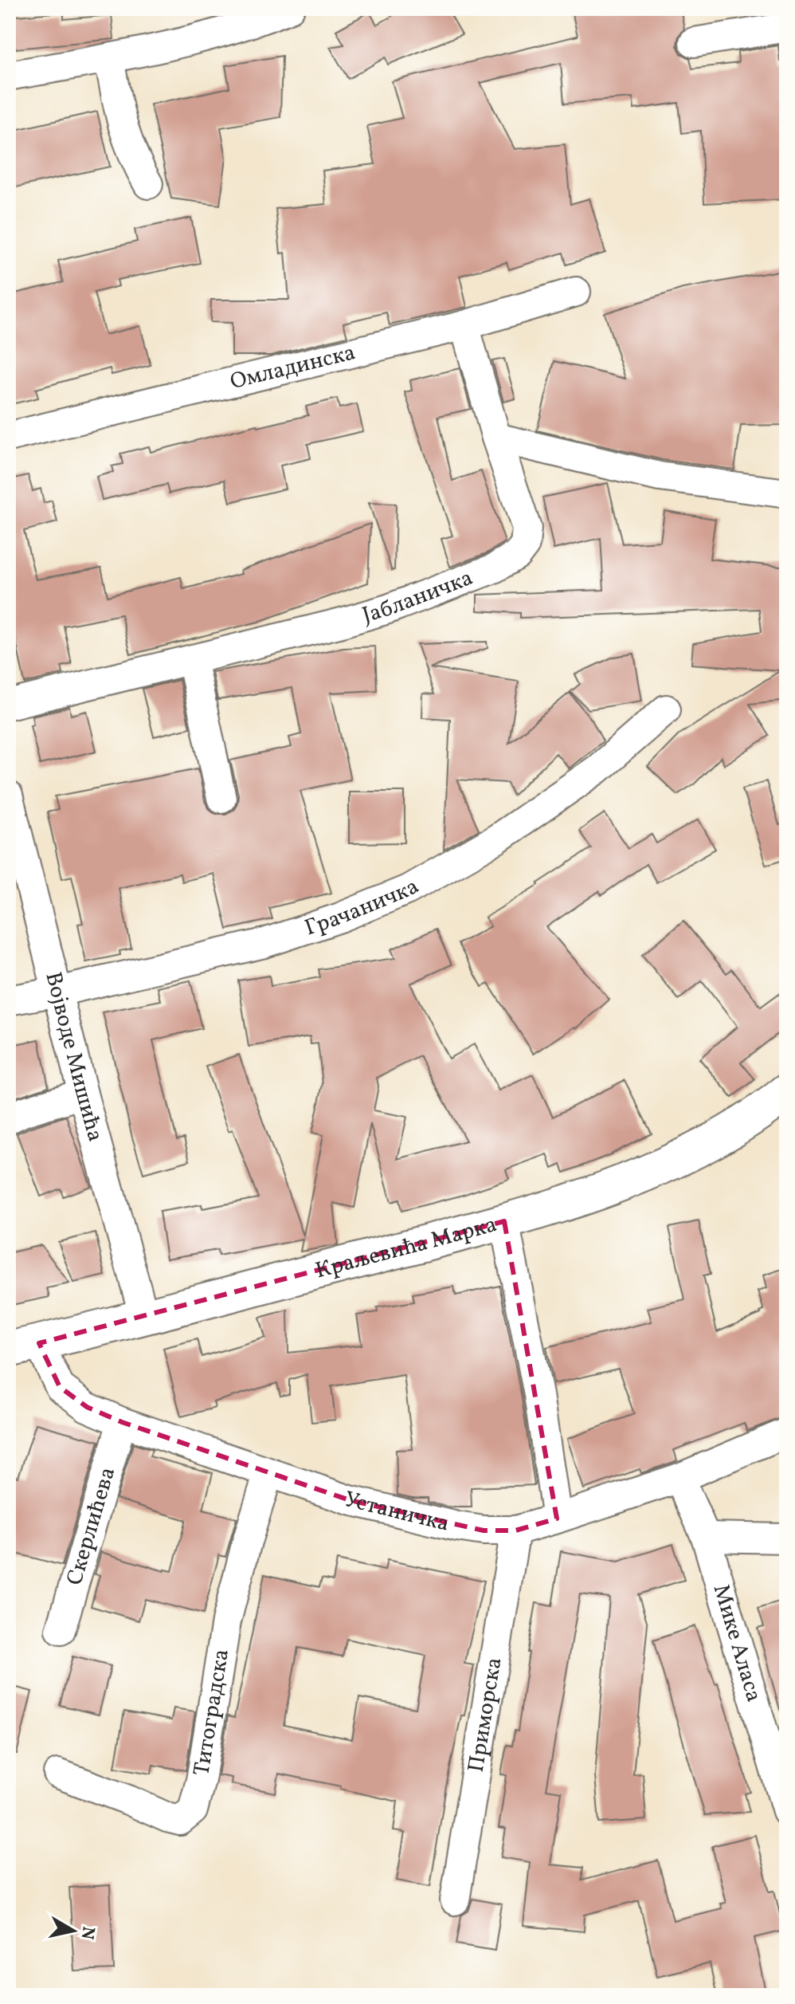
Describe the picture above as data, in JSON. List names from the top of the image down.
{
  "streets": {
    "main road": ["Краљевића Марка"],
    "street": [
      "Омладинска",
      "Јабланичка",
      "Грачаничка",
      "Војводе Мишића",
      "Устаничка",
      "Скерлићева",
      "Мике Аласа",
      "Титоградска",
      "Приморска"
    ]
  },
  "crossings": [
    ["Омладинска", "Јабланичка"],
    ["Грачаничка", "Војводе Мишића"],
    ["Војводе Мишића", "Краљевића Марка"],
    ["Краљевића Марка", "Устаничка"],
    ["Устаничка", "Скерлићева"],
    ["Устаничка", "Мике Аласа"],
    ["Устаничка", "Титоградска"],
    ["Устаничка", "Приморска"]
  ],
  "north": "right"
}
